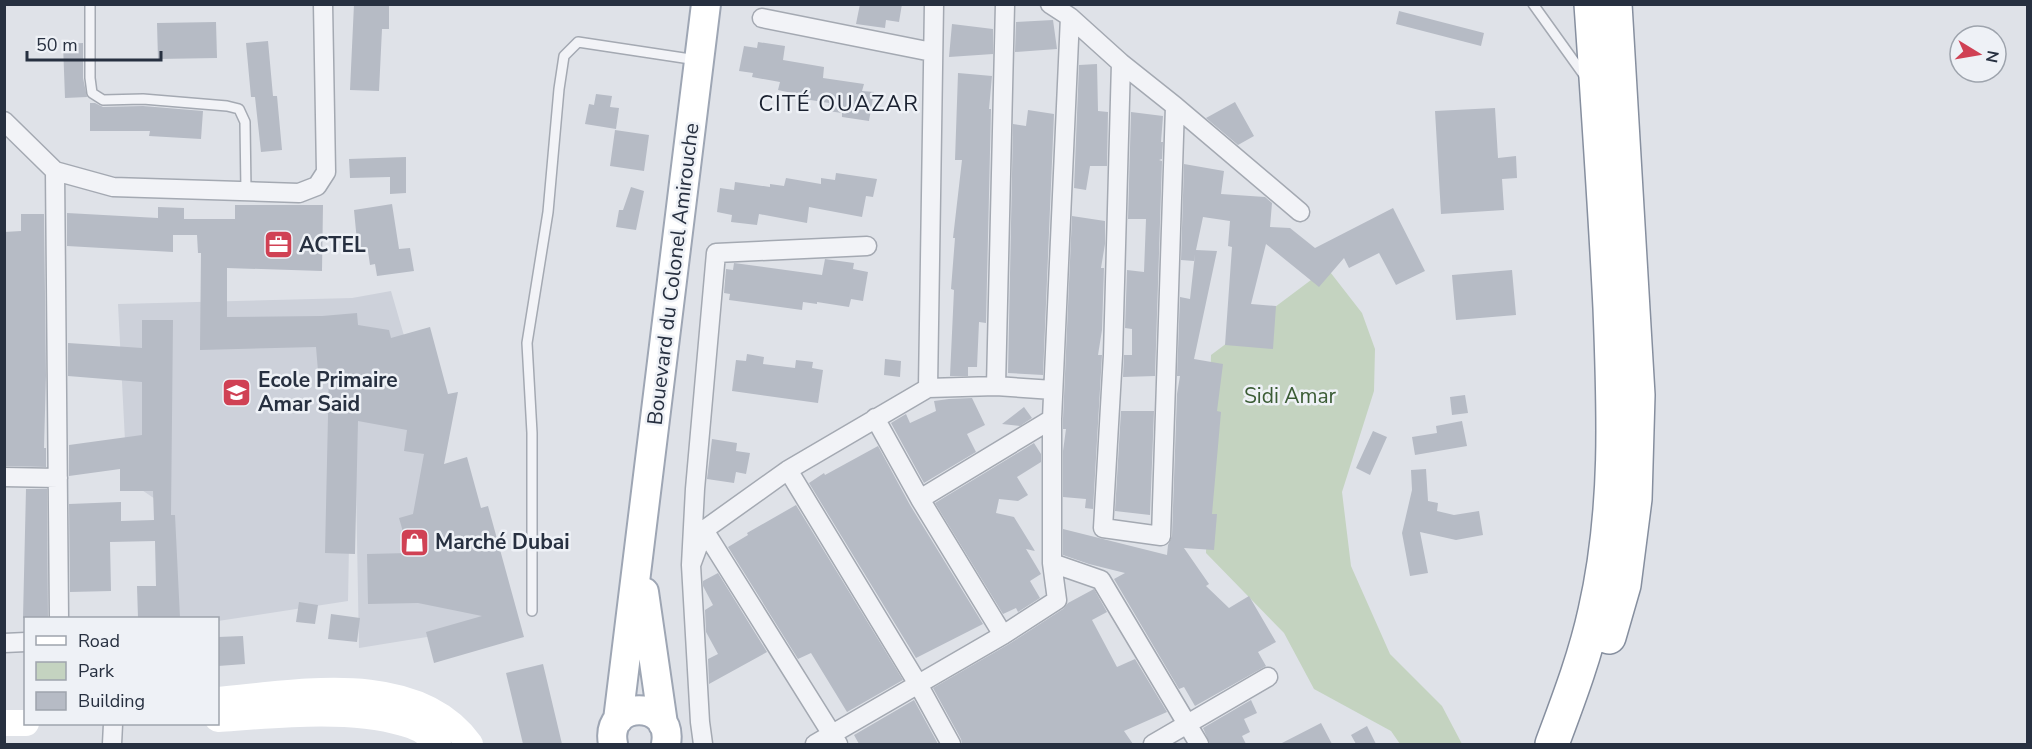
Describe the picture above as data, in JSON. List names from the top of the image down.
{
  "streets": {
    "main road": ["Bouevard du Colonel Amirouche"]
  },
  "districts": ["CITÉ OUAZAR"],
  "parks": ["Sidi Amar"],
  "places": {
    "office": ["ACTEL"],
    "school or university": ["Ecole Primaire Amar Said"],
    "shop": ["Marché Dubai"]
  },
  "legend": ["Road", "Park", "Building"],
  "scale_bar": "50 m",
  "north": "right"
}
